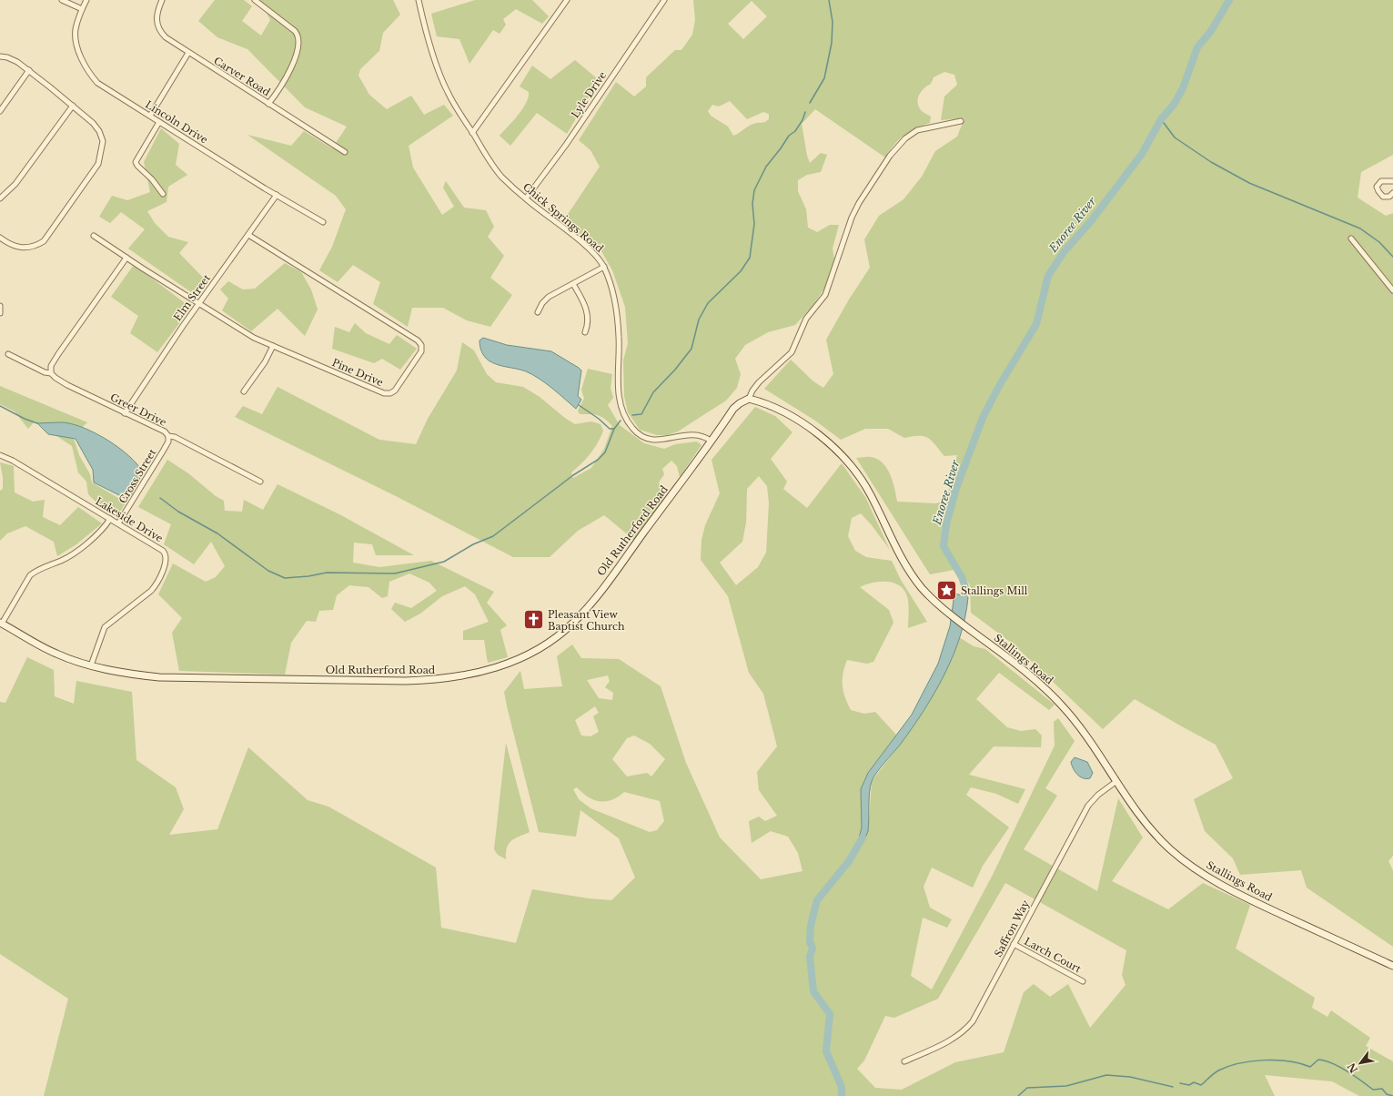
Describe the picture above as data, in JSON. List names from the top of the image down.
{
  "streets": {
    "street": [
      "Carver Road",
      "Lyle Drive",
      "Lincoln Drive",
      "Chick Springs Road",
      "Elm Street",
      "Pine Drive",
      "Greer Drive",
      "Cross Street",
      "Lakeside Drive",
      "Old Rutherford Road",
      "Stallings Road",
      "Saffron Way",
      "Larch Court"
    ]
  },
  "crossings": [
    ["Lyle Drive", "Chick Springs Road"],
    ["Lincoln Drive", "Elm Street"],
    ["Chick Springs Road", "Old Rutherford Road"],
    ["Elm Street", "Pine Drive"],
    ["Elm Street", "Greer Drive"],
    ["Greer Drive", "Cross Street"],
    ["Cross Street", "Lakeside Drive"],
    ["Lakeside Drive", "Old Rutherford Road"],
    ["Old Rutherford Road", "Stallings Road"],
    ["Stallings Road", "Saffron Way"],
    ["Saffron Way", "Larch Court"]
  ],
  "water": ["Enoree River"],
  "places": {
    "place": ["Stallings Mill"],
    "church": ["Pleasant View Baptist Church"]
  },
  "north": "bottom left"
}
